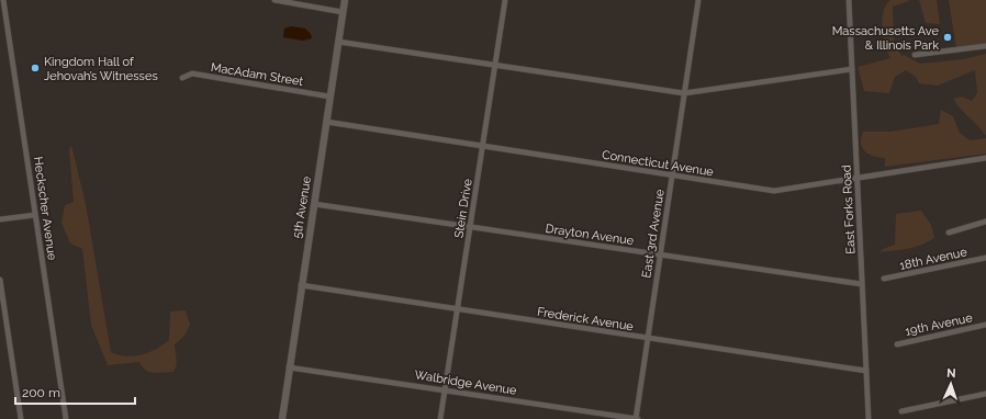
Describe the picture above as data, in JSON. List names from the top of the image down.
{
  "streets": {
    "main road": ["5th Avenue"],
    "street": [
      "MacAdam Street",
      "Connecticut Avenue",
      "Heckscher Avenue",
      "Stein Drive",
      "East Forks Road",
      "East 3rd Avenue",
      "Drayton Avenue",
      "18th Avenue",
      "Frederick Avenue",
      "19th Avenue",
      "Walbridge Avenue"
    ]
  },
  "crossings": [
    ["MacAdam Street", "5th Avenue"],
    ["Connecticut Avenue", "5th Avenue"],
    ["Connecticut Avenue", "Stein Drive"],
    ["Connecticut Avenue", "East Forks Road"],
    ["Connecticut Avenue", "East 3rd Avenue"],
    ["5th Avenue", "Drayton Avenue"],
    ["5th Avenue", "Frederick Avenue"],
    ["5th Avenue", "Walbridge Avenue"],
    ["Stein Drive", "Drayton Avenue"],
    ["Stein Drive", "Frederick Avenue"],
    ["Stein Drive", "Walbridge Avenue"],
    ["East Forks Road", "Drayton Avenue"],
    ["East Forks Road", "Frederick Avenue"],
    ["East 3rd Avenue", "Drayton Avenue"],
    ["East 3rd Avenue", "Frederick Avenue"],
    ["East 3rd Avenue", "Walbridge Avenue"]
  ],
  "places": ["Massachusetts Ave & Illinois Park", "Kingdom Hall of Jehovah’s Witnesses"],
  "scale_bar": "200 m",
  "north": "top"
}
